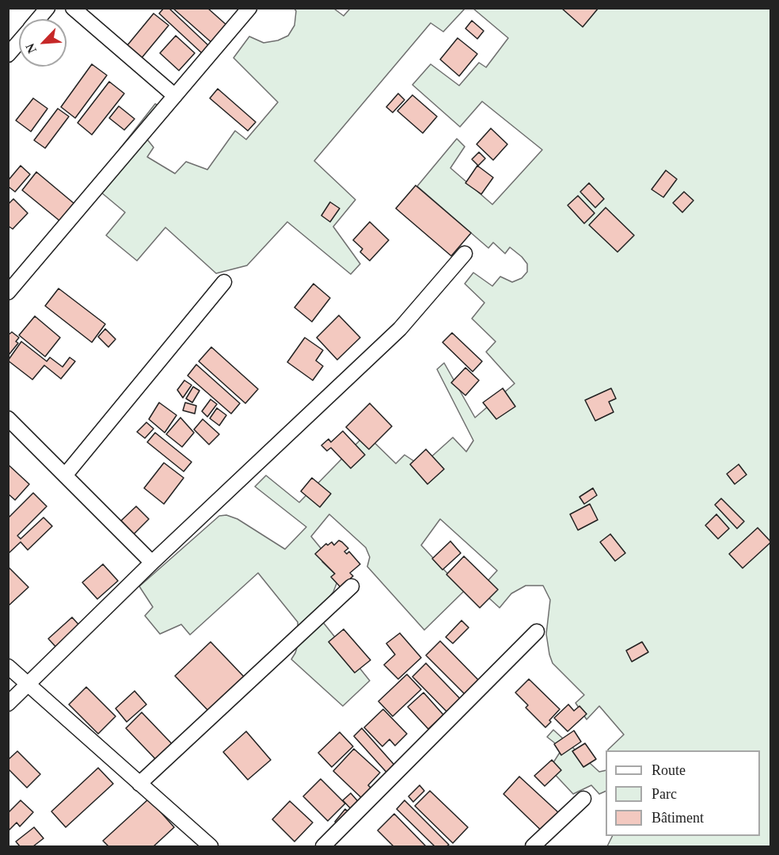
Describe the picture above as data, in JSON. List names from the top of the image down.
{
  "legend": ["Route", "Parc", "Bâtiment"],
  "north": "bottom left"
}
